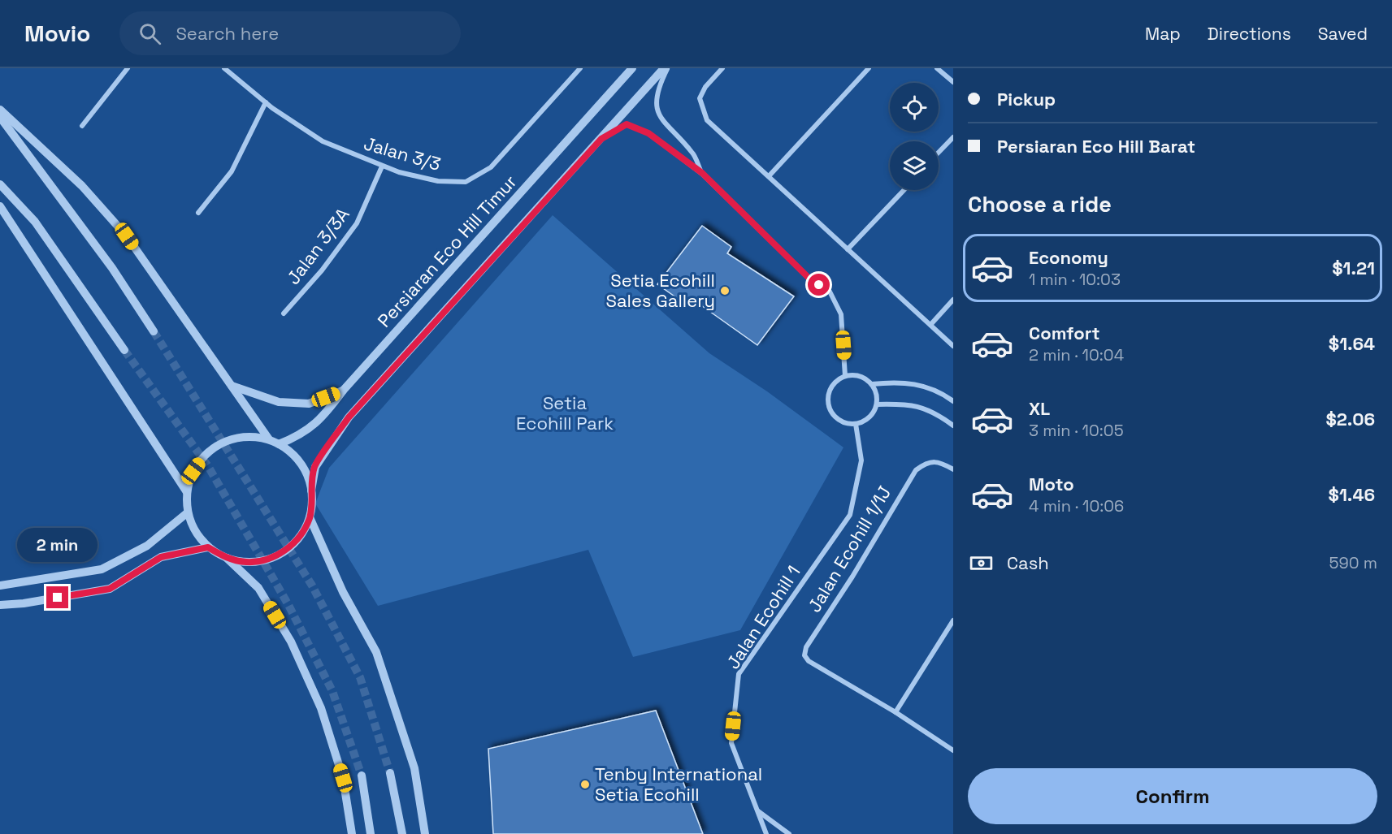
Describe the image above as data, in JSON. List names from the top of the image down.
{
  "streets": {
    "street": [
      "Jalan 3/3",
      "Jalan 3/3A",
      "Persiaran Eco Hill Timur",
      "Jalan Ecohill 1/1J",
      "Jalan Ecohill 1"
    ]
  },
  "crossings": [
    ["Jalan 3/3", "Jalan 3/3A"]
  ],
  "parks": ["Setia Ecohill Park"],
  "places": ["Setia Ecohill Sales Gallery", "Tenby International Setia Ecohill"],
  "page": {
    "header": "Movio",
    "search": "Search here",
    "nav": ["Map", "Directions", "Saved"],
    "banner": ["Pickup", "Persiaran Eco Hill Barat"],
    "heading": "Choose a ride",
    "list": [
      {
        "name": "Economy",
        "note": "1 min · 10:03",
        "value": "$1.21"
      },
      {
        "name": "Comfort",
        "note": "2 min · 10:04",
        "value": "$1.64"
      },
      {
        "name": "XL",
        "note": "3 min · 10:05",
        "value": "$2.06"
      },
      {
        "name": "Moto",
        "note": "4 min · 10:06",
        "value": "$1.46"
      }
    ],
    "bubble": "2 min",
    "pay": ["Cash", "590 m"],
    "buttons": "Confirm"
  }
}
